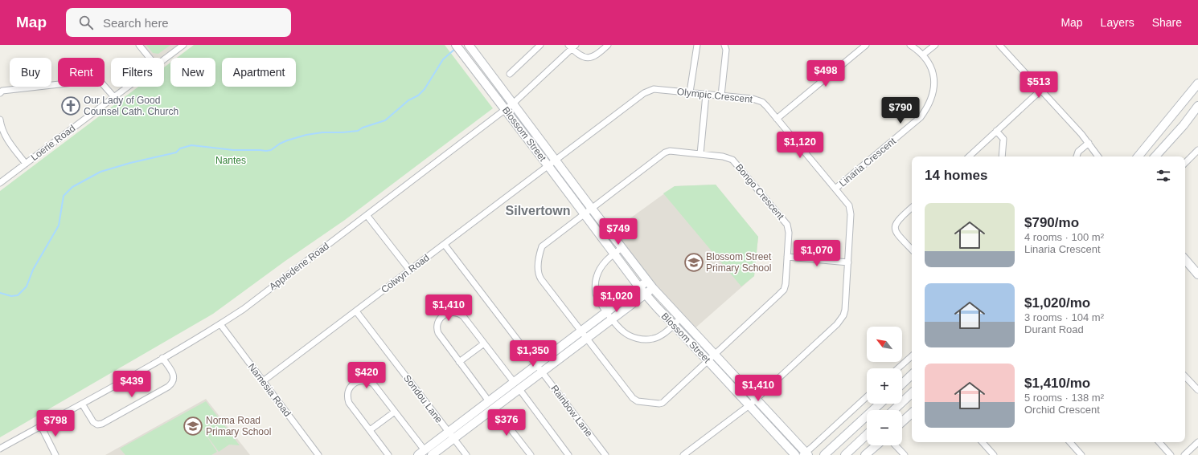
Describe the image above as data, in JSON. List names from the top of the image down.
{
  "streets": {
    "street": [
      "Olympic Crescent",
      "Blossom Street",
      "Loerie Road",
      "Linaria Crescent",
      "Bongo Crescent",
      "Appledene Road",
      "Colwyn Road",
      "Namesia Road",
      "Sondou Lane",
      "Rainbow Lane"
    ]
  },
  "crossings": [
    ["Olympic Crescent", "Blossom Street"],
    ["Olympic Crescent", "Linaria Crescent"],
    ["Olympic Crescent", "Colwyn Road"],
    ["Blossom Street", "Bongo Crescent"],
    ["Blossom Street", "Appledene Road"],
    ["Blossom Street", "Colwyn Road"],
    ["Appledene Road", "Namesia Road"],
    ["Colwyn Road", "Namesia Road"],
    ["Colwyn Road", "Sondou Lane"],
    ["Colwyn Road", "Rainbow Lane"]
  ],
  "districts": ["Silvertown"],
  "parks": ["Nantes"],
  "places": {
    "church": ["Our Lady of Good Counsel Cath. Church"],
    "school or university": ["Blossom Street Primary School", "Norma Road Primary School"]
  },
  "north": "top left",
  "page": {
    "header": "Map",
    "search": "Search here",
    "nav": ["Map", "Layers", "Share"],
    "chip": [
      "Buy",
      "Rent",
      "Filters",
      "New",
      "Apartment"
    ],
    "price": [
      "$498",
      "$513",
      "$790",
      "$1,120",
      "$749",
      "$1,070",
      "$1,020",
      "$1,410",
      "$1,350",
      "$420",
      "$439",
      "$1,410",
      "$376",
      "$798"
    ],
    "heading": "14 homes",
    "list": [
      {
        "name": "$790/mo",
        "note": "4 rooms · 100 m² · Linaria Crescent"
      },
      {
        "name": "$1,020/mo",
        "note": "3 rooms · 104 m² · Durant Road"
      },
      {
        "name": "$1,410/mo",
        "note": "5 rooms · 138 m² · Orchid Crescent"
      }
    ],
    "map_buttons": ["+", "−"]
  }
}
